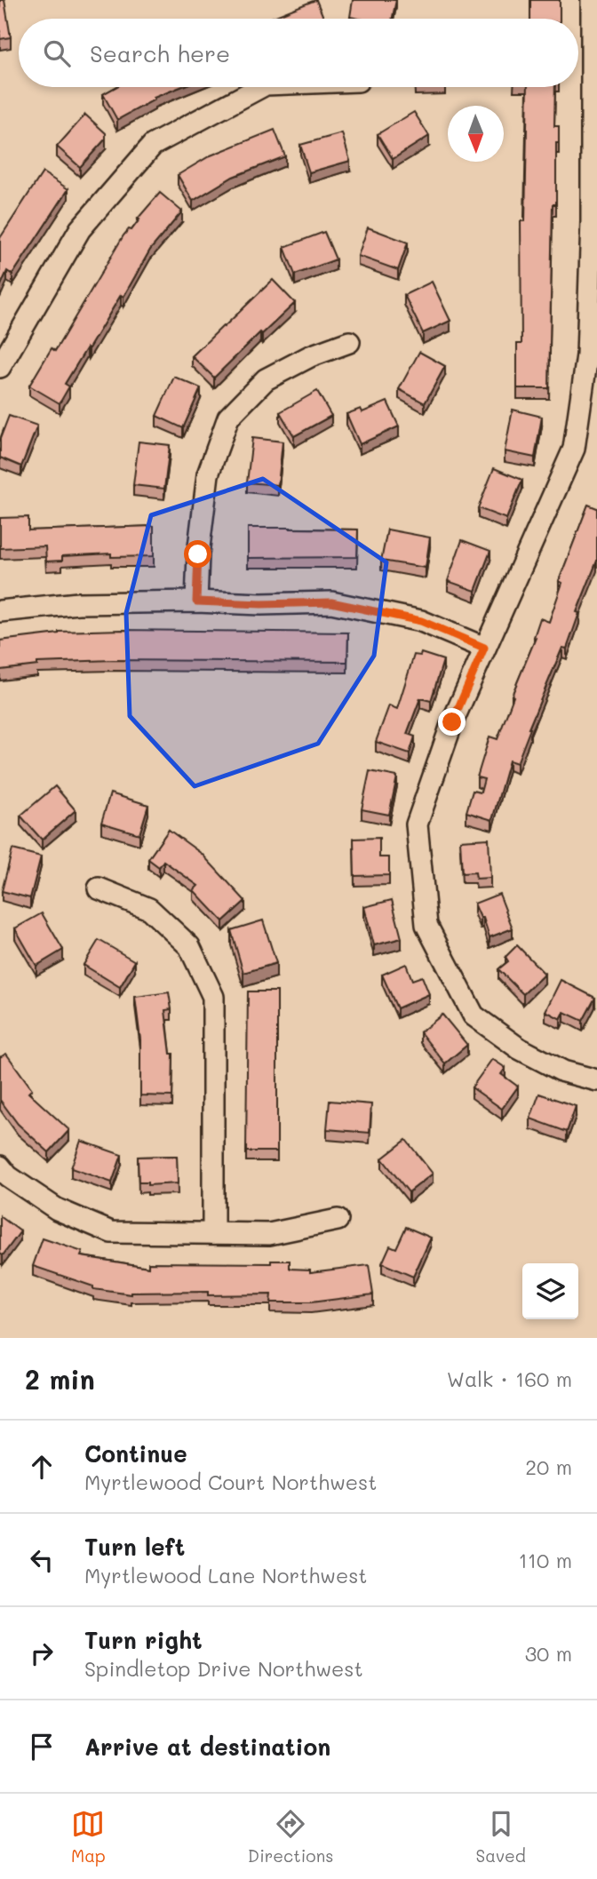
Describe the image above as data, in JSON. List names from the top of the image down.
{
  "north": "bottom",
  "page": {
    "search": "Search here",
    "heading": ["2 min", "Walk · 160 m"],
    "list": [
      ["Continue", "Myrtlewood Court Northwest", "20 m"],
      ["Turn left", "Myrtlewood Lane Northwest", "110 m"],
      ["Turn right", "Spindletop Drive Northwest", "30 m"],
      "Arrive at destination"
    ],
    "nav": ["Map", "Directions", "Saved"]
  }
}
